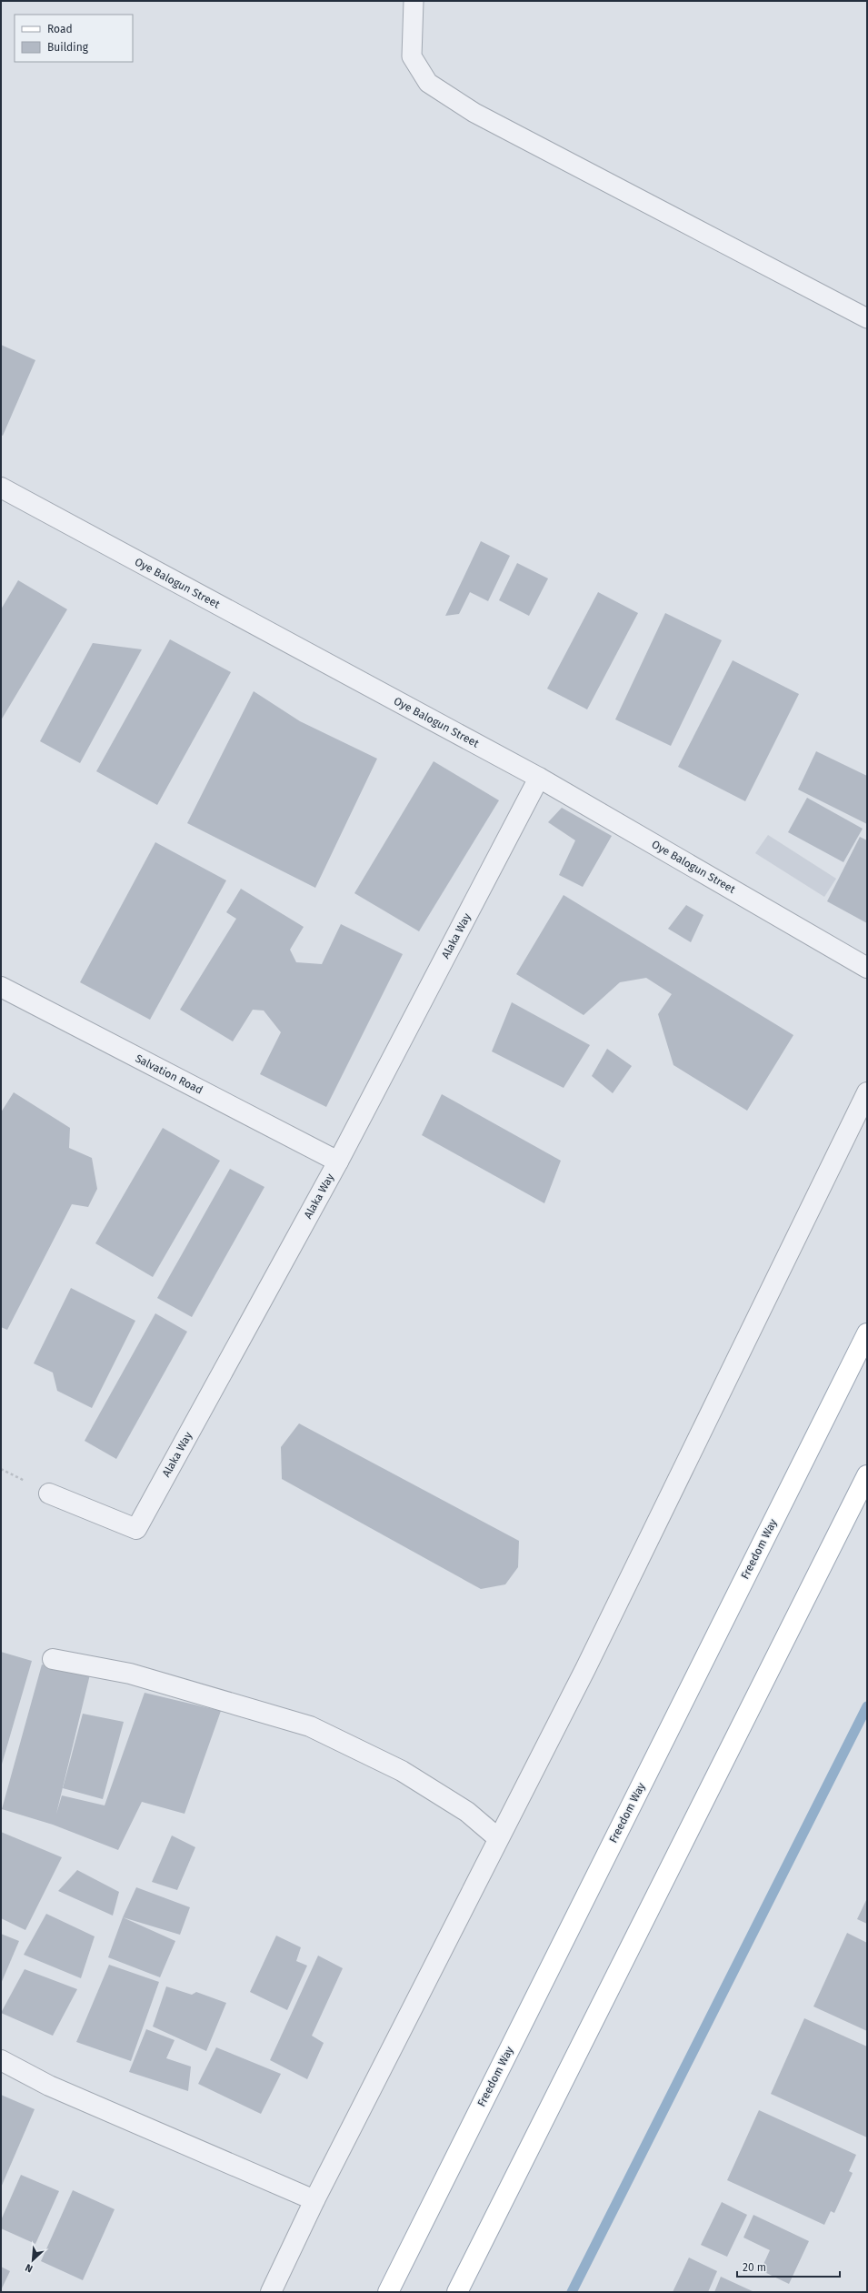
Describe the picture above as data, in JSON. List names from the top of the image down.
{
  "streets": {
    "main road": ["Freedom Way"],
    "street": ["Oye Balogun Street", "Alaka Way", "Salvation Road"]
  },
  "crossings": [
    ["Oye Balogun Street", "Alaka Way"],
    ["Alaka Way", "Salvation Road"]
  ],
  "legend": ["Road", "Building"],
  "scale_bar": "20 m",
  "north": "bottom left"
}
